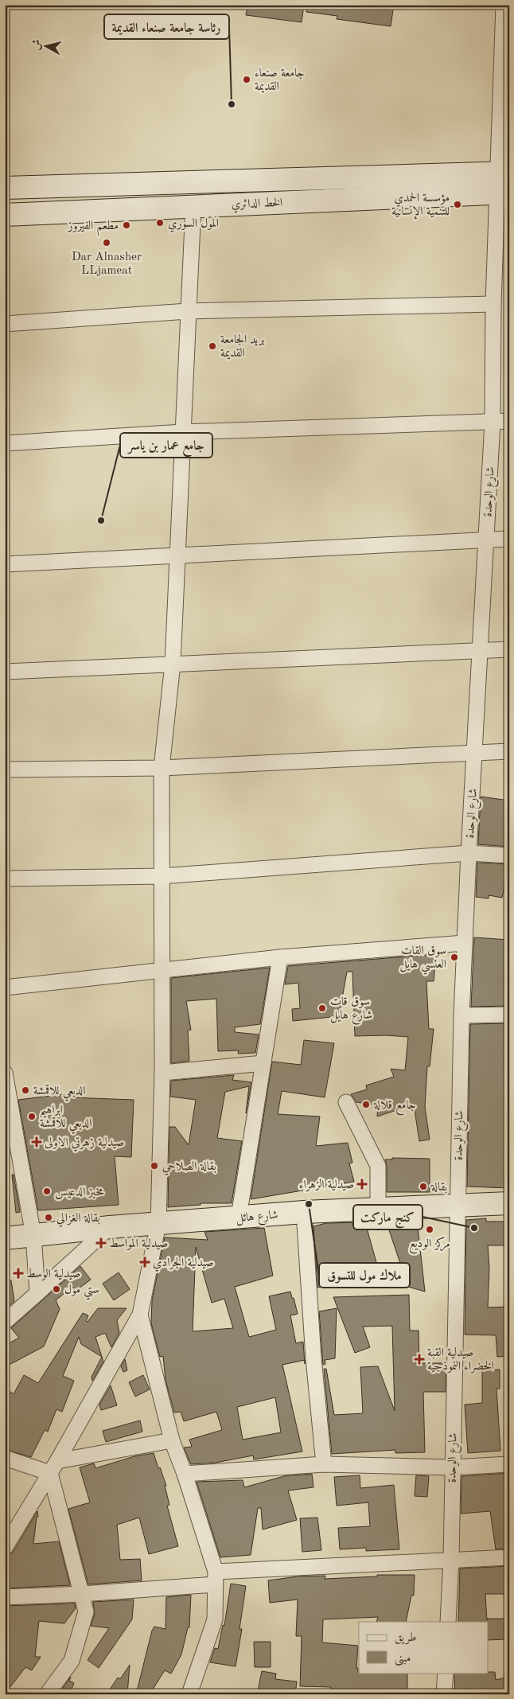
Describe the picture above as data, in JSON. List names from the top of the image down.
{
  "streets": {
    "main road": ["الخط الدائري", "شارع هائل"],
    "street": ["شارع الوحدة"]
  },
  "crossings": [
    ["الخط الدائري", "شارع الوحدة"],
    ["شارع الوحدة", "شارع هائل"]
  ],
  "places": {
    "other": [
      "جامعة صنعاء القديمة",
      "رئاسة جامعة صنعاء القديمة",
      "مؤسسة الحمدي للتنمية الإنسانية",
      "المول السوري",
      "مطعم الفيروز",
      "Dar Alnasher LLjameat",
      "بريد الجامعة القديمة",
      "جامع عمار بن ياسر",
      "سوق القات العنسي هايل",
      "سوق قات شارع هايل",
      "الدبعي للاقمشة",
      "جامع قلالة",
      "ابراهيم الدبعي للاقمشة",
      "بقالة الصلاحي",
      "بقالة",
      "مخبز الدعيس",
      "ملاك مول للتسوق",
      "بقالة الغزالي",
      "كنج ماركت",
      "مركز الوديع",
      "ستي مول"
    ],
    "health": [
      "صيدلية زهرتي الاولى",
      "صيدلية الزهراء",
      "صيدلية المواسط",
      "صيدلية الجرادي",
      "صيدلية الوسط",
      "صيدلية القبة الخضراء النموذجية"
    ]
  },
  "legend": ["طريق", "مبنى"],
  "north": "left"
}
